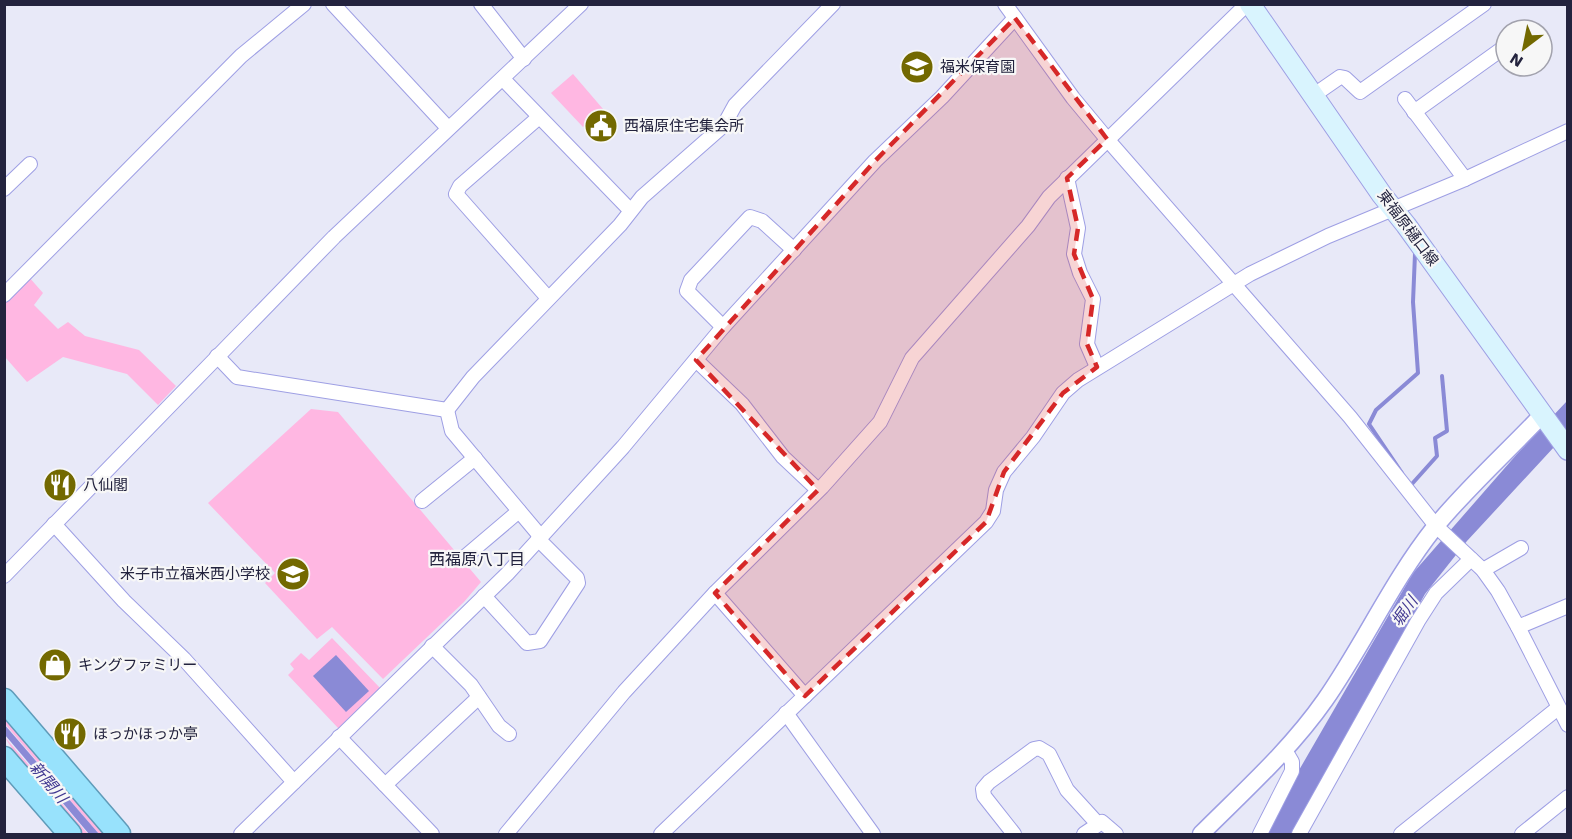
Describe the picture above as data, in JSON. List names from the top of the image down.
{
  "streets": {
    "main road": ["東福原樋口線"]
  },
  "districts": ["西福原八丁目"],
  "water": ["堀川", "新開川"],
  "places": {
    "school or university": ["福米保育園", "米子市立福米西小学校"],
    "public building": ["西福原住宅集会所"],
    "restaurant": ["八仙閣", "ほっかほっか亭"],
    "shop": ["キングファミリー"]
  },
  "north": "bottom left"
}
